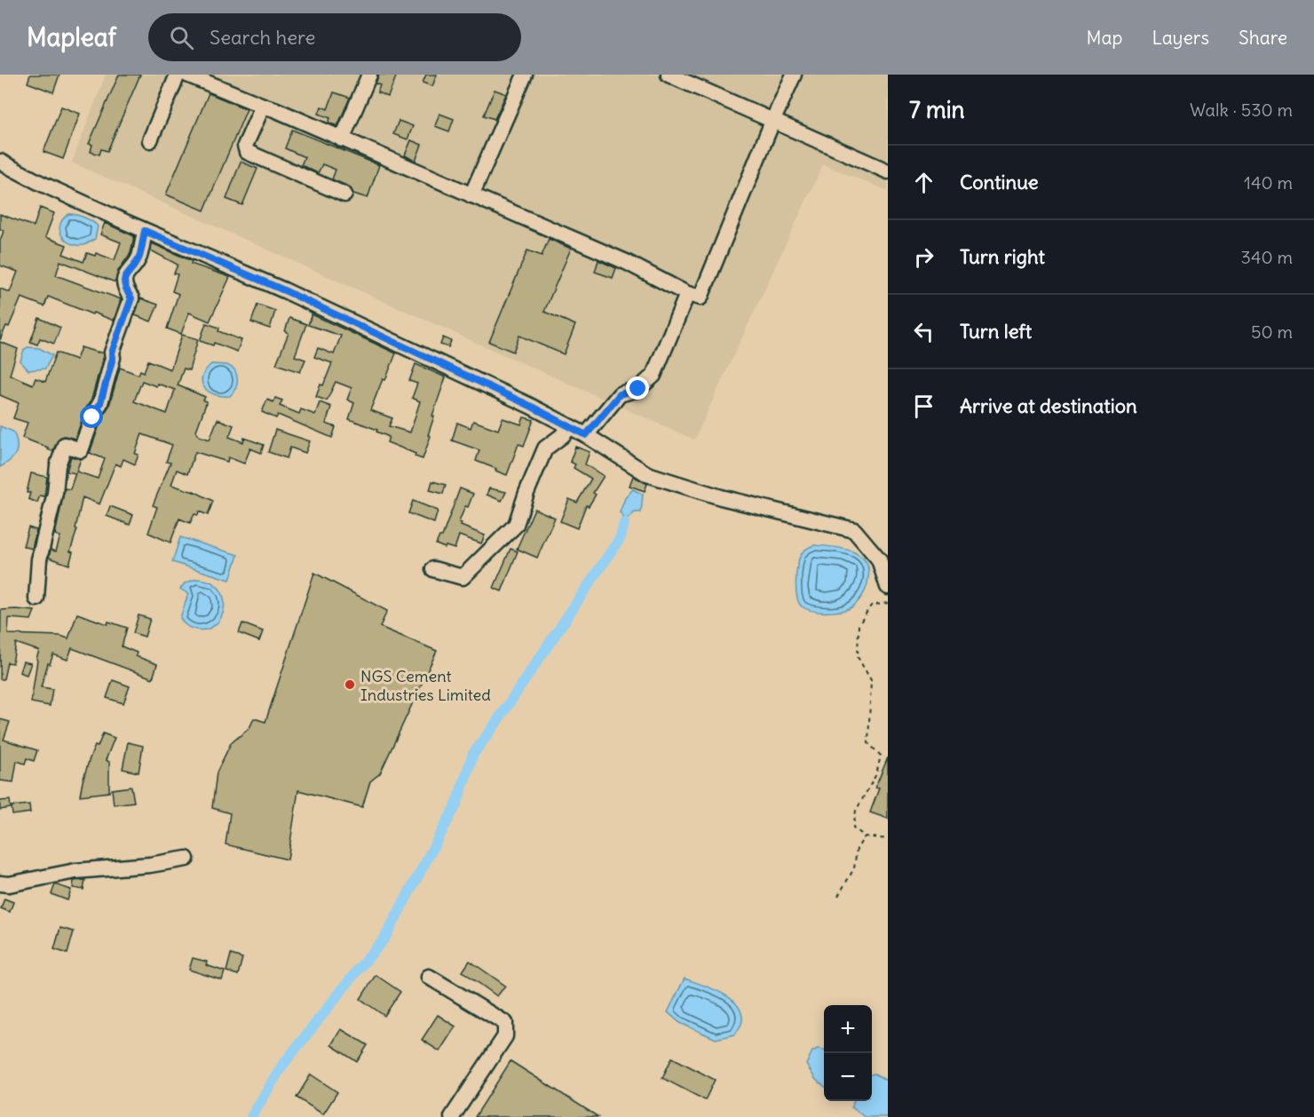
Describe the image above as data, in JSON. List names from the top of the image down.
{
  "places": ["NGS Cement Industries Limited"],
  "page": {
    "header": "Mapleaf",
    "search": "Search here",
    "nav": ["Map", "Layers", "Share"],
    "heading": ["7 min", "Walk · 530 m"],
    "list": [
      ["Continue", "140 m"],
      ["Turn right", "340 m"],
      ["Turn left", "50 m"],
      "Arrive at destination"
    ],
    "map_buttons": ["+", "−"]
  }
}
